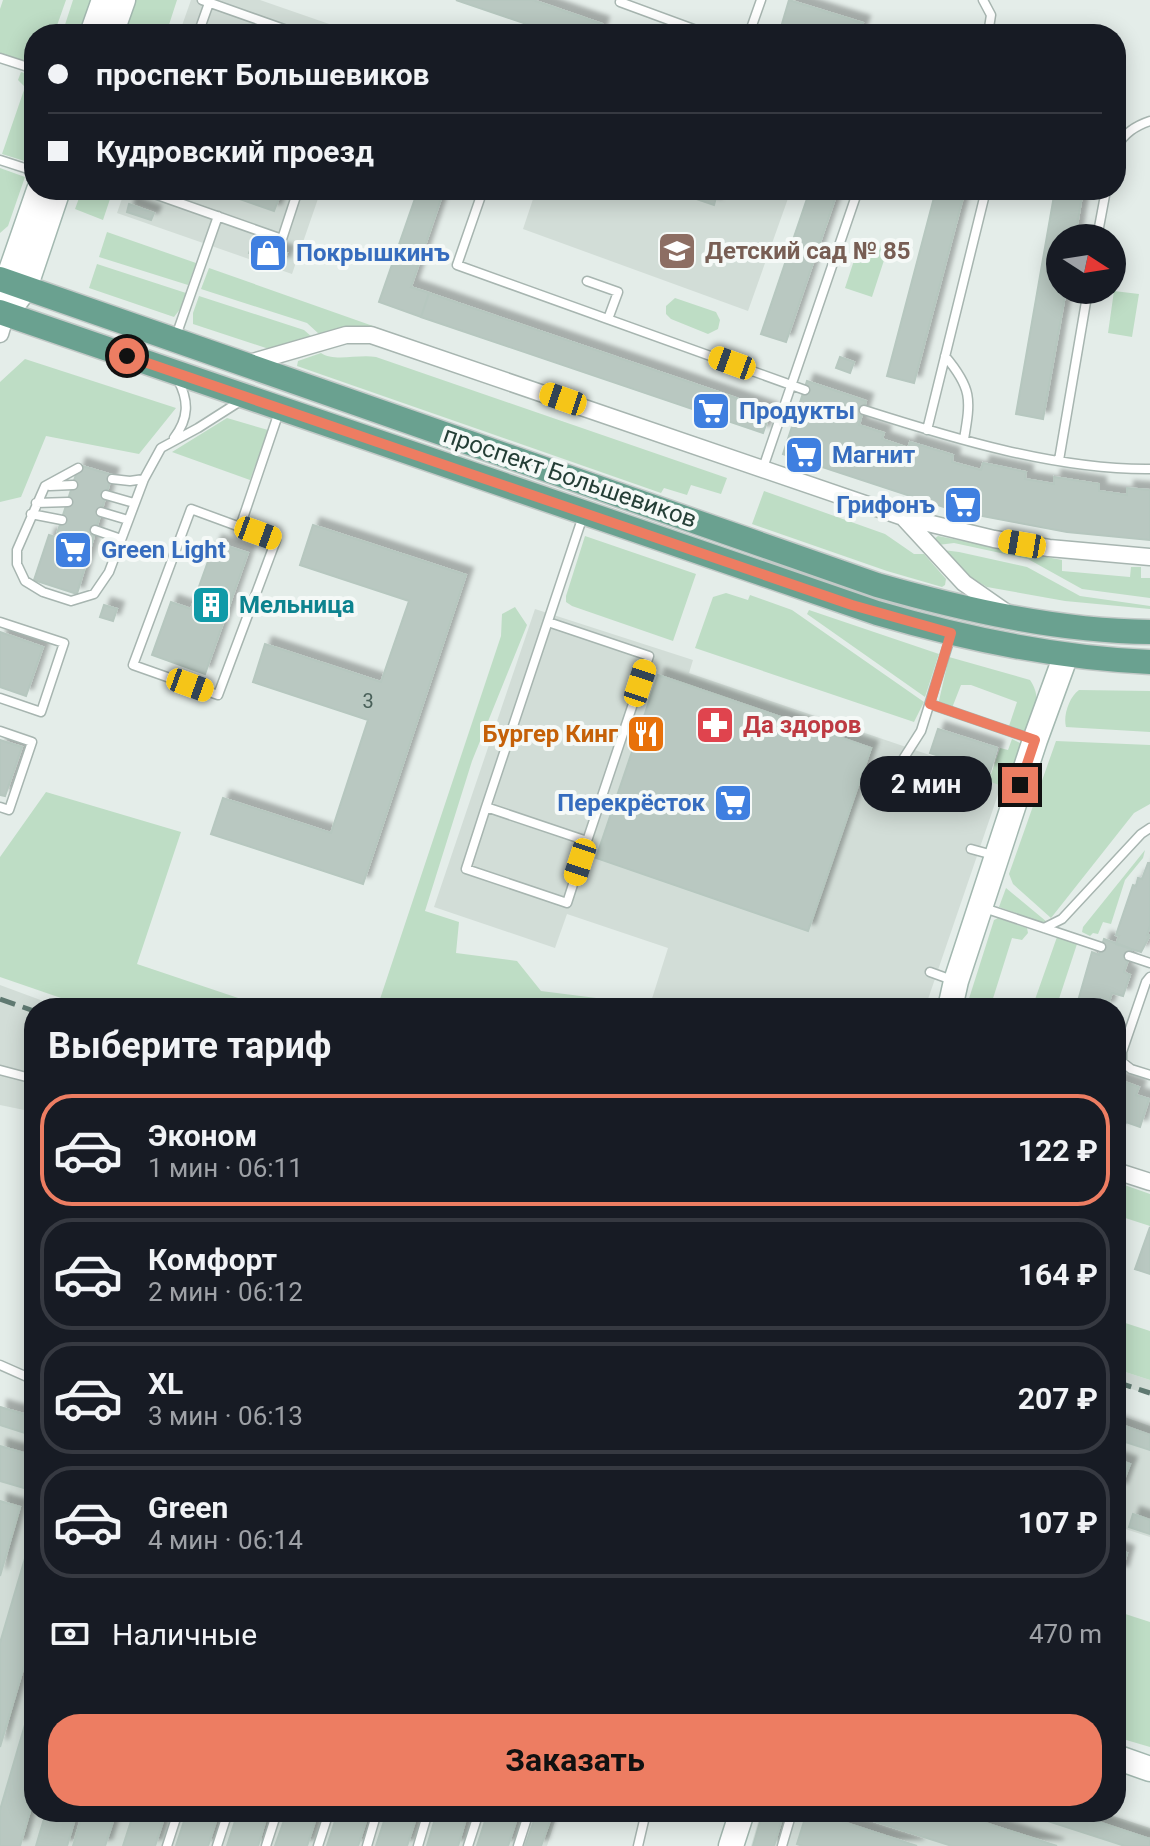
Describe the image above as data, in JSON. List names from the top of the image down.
{
  "streets": {
    "main road": ["проспект Большевиков"]
  },
  "places": {
    "school or university": ["Детский сад № 85"],
    "shop": ["Покрышкинъ"],
    "supermarket": [
      "Продукты",
      "Магнит",
      "Грифонъ",
      "Green Light",
      "Перекрёсток"
    ],
    "building": ["Мельница"],
    "pharmacy": ["Да здоров"],
    "restaurant": ["Бургер Кинг"]
  },
  "house_numbers": ["3"],
  "north": "right",
  "page": {
    "banner": ["проспект Большевиков", "Кудровский проезд"],
    "bubble": "2 мин",
    "heading": "Выберите тариф",
    "list": [
      {
        "name": "Эконом",
        "note": "1 мин · 06:11",
        "value": "122 ₽"
      },
      {
        "name": "Комфорт",
        "note": "2 мин · 06:12",
        "value": "164 ₽"
      },
      {
        "name": "XL",
        "note": "3 мин · 06:13",
        "value": "207 ₽"
      },
      {
        "name": "Green",
        "note": "4 мин · 06:14",
        "value": "107 ₽"
      }
    ],
    "pay": ["Наличные", "470 m"],
    "buttons": "Заказать"
  }
}
